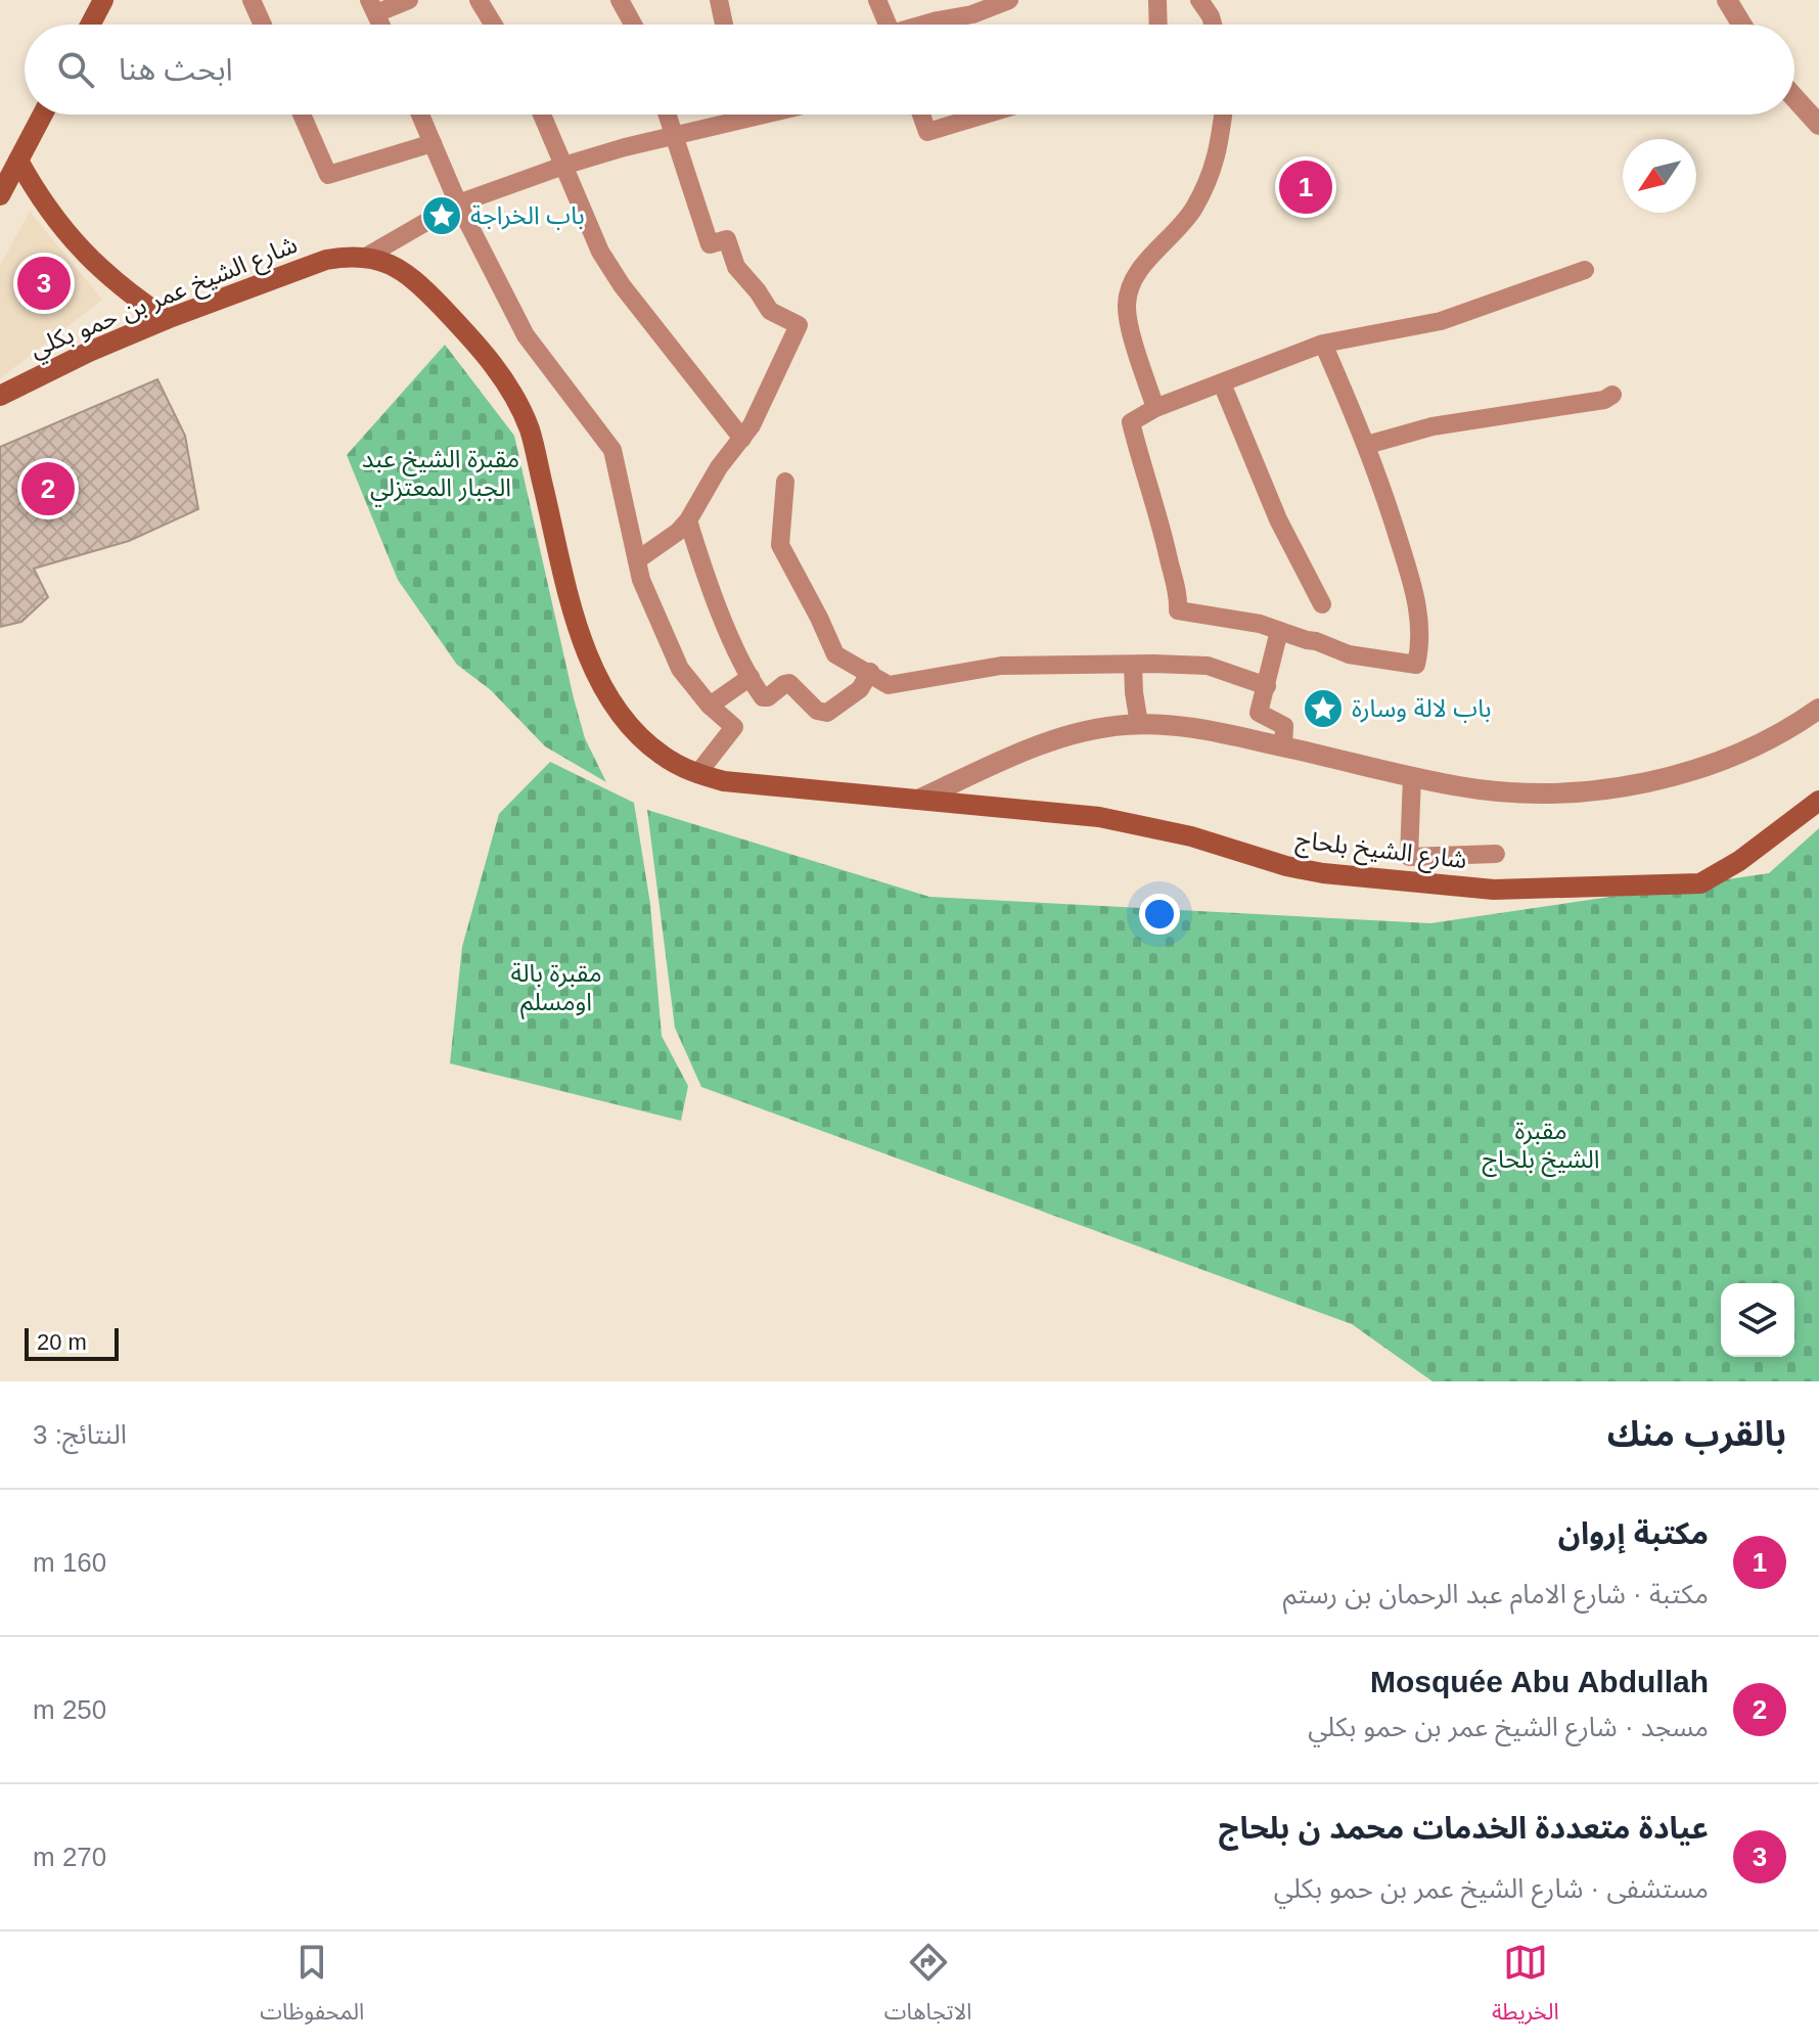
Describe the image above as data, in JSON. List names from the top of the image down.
{
  "streets": {
    "main road": ["شارع الشيخ عمر بن حمو بكلي", "شارع الشيخ بلحاج"]
  },
  "crossings": [
    ["شارع الشيخ عمر بن حمو بكلي", "شارع الشيخ بلحاج"]
  ],
  "parks": ["مقبرة الشيخ عبد الجبار المعتزلي", "مقبرة بالة اومسلم", "مقبرة الشيخ بلحاج"],
  "places": {
    "place": ["باب الخراجة", "باب لالة وسارة"]
  },
  "scale_bar": "20 m",
  "north": "bottom left",
  "page": {
    "search": "ابحث هنا",
    "pins": ["1", "3", "2"],
    "scale": "20 m",
    "heading": ["بالقرب منك", "النتائج: 3"],
    "list": [
      {
        "mark": "1",
        "name": "مكتبة إروان",
        "note": "مكتبة · شارع الامام عبد الرحمان بن رستم",
        "value": "160 m"
      },
      {
        "mark": "2",
        "name": "Mosquée Abu Abdullah",
        "note": "مسجد · شارع الشيخ عمر بن حمو بكلي",
        "value": "250 m"
      },
      {
        "mark": "3",
        "name": "عيادة متعددة الخدمات محمد ن بلحاج",
        "note": "مستشفى · شارع الشيخ عمر بن حمو بكلي",
        "value": "270 m"
      }
    ],
    "nav": ["الخريطة", "الاتجاهات", "المحفوظات"]
  }
}
